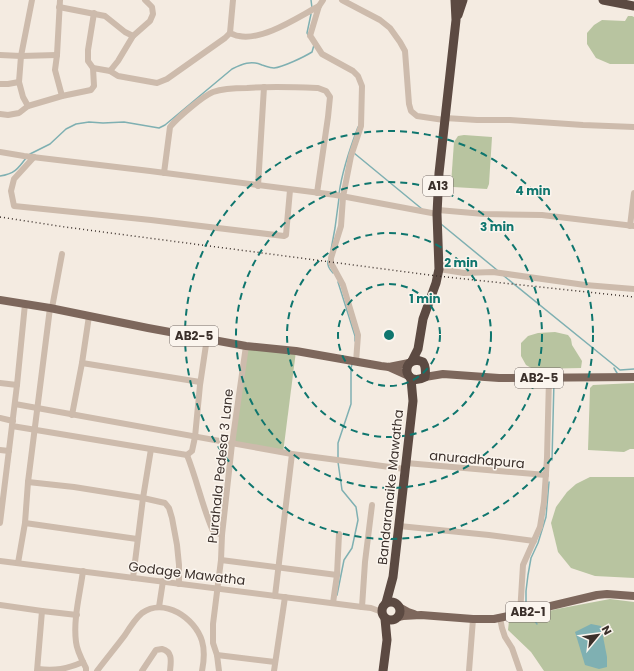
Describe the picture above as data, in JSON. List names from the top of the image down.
{
  "streets": {
    "highway": ["A13", "Bandaranaike Mawatha"],
    "main road": ["AB2-5", "AB2-1"],
    "street": ["anuradhapura", "Purahala Pedesa 3 Lane", "Godage Mawatha"]
  },
  "crossings": [
    ["A13", "AB2-5"],
    ["A13", "Bandaranaike Mawatha"],
    ["AB2-5", "Purahala Pedesa 3 Lane"],
    ["AB2-5", "Bandaranaike Mawatha"],
    ["anuradhapura", "Purahala Pedesa 3 Lane"],
    ["anuradhapura", "Bandaranaike Mawatha"],
    ["Purahala Pedesa 3 Lane", "Godage Mawatha"],
    ["Bandaranaike Mawatha", "Godage Mawatha"],
    ["Bandaranaike Mawatha", "AB2-1"],
    ["Godage Mawatha", "AB2-1"]
  ],
  "north": "top right",
  "rings": [
    "4 min",
    "3 min",
    "2 min",
    "1 min"
  ]
}
